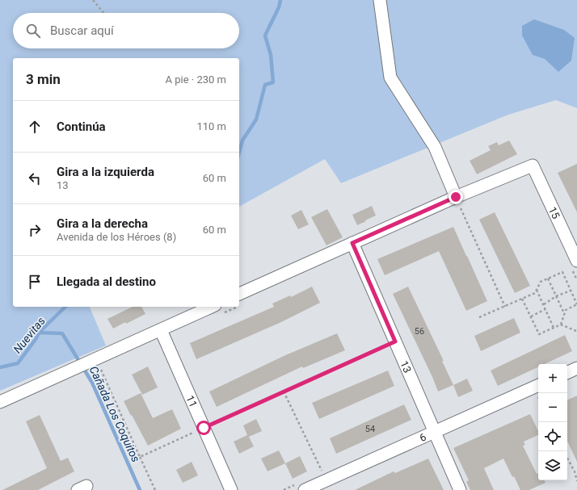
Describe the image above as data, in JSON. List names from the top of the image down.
{
  "streets": {
    "street": [
      "15",
      "13",
      "11",
      "6"
    ]
  },
  "crossings": [
    ["13", "6"]
  ],
  "water": ["Nuevitas", "Cañada Los Coquitos"],
  "house_numbers": ["56", "54"],
  "page": {
    "search": "Buscar aquí",
    "heading": ["3 min", "A pie · 230 m"],
    "list": [
      ["Continúa", "110 m"],
      ["Gira a la izquierda", "13", "60 m"],
      ["Gira a la derecha", "Avenida de los Héroes (8)", "60 m"],
      "Llegada al destino"
    ],
    "map_buttons": ["+", "−"]
  }
}
